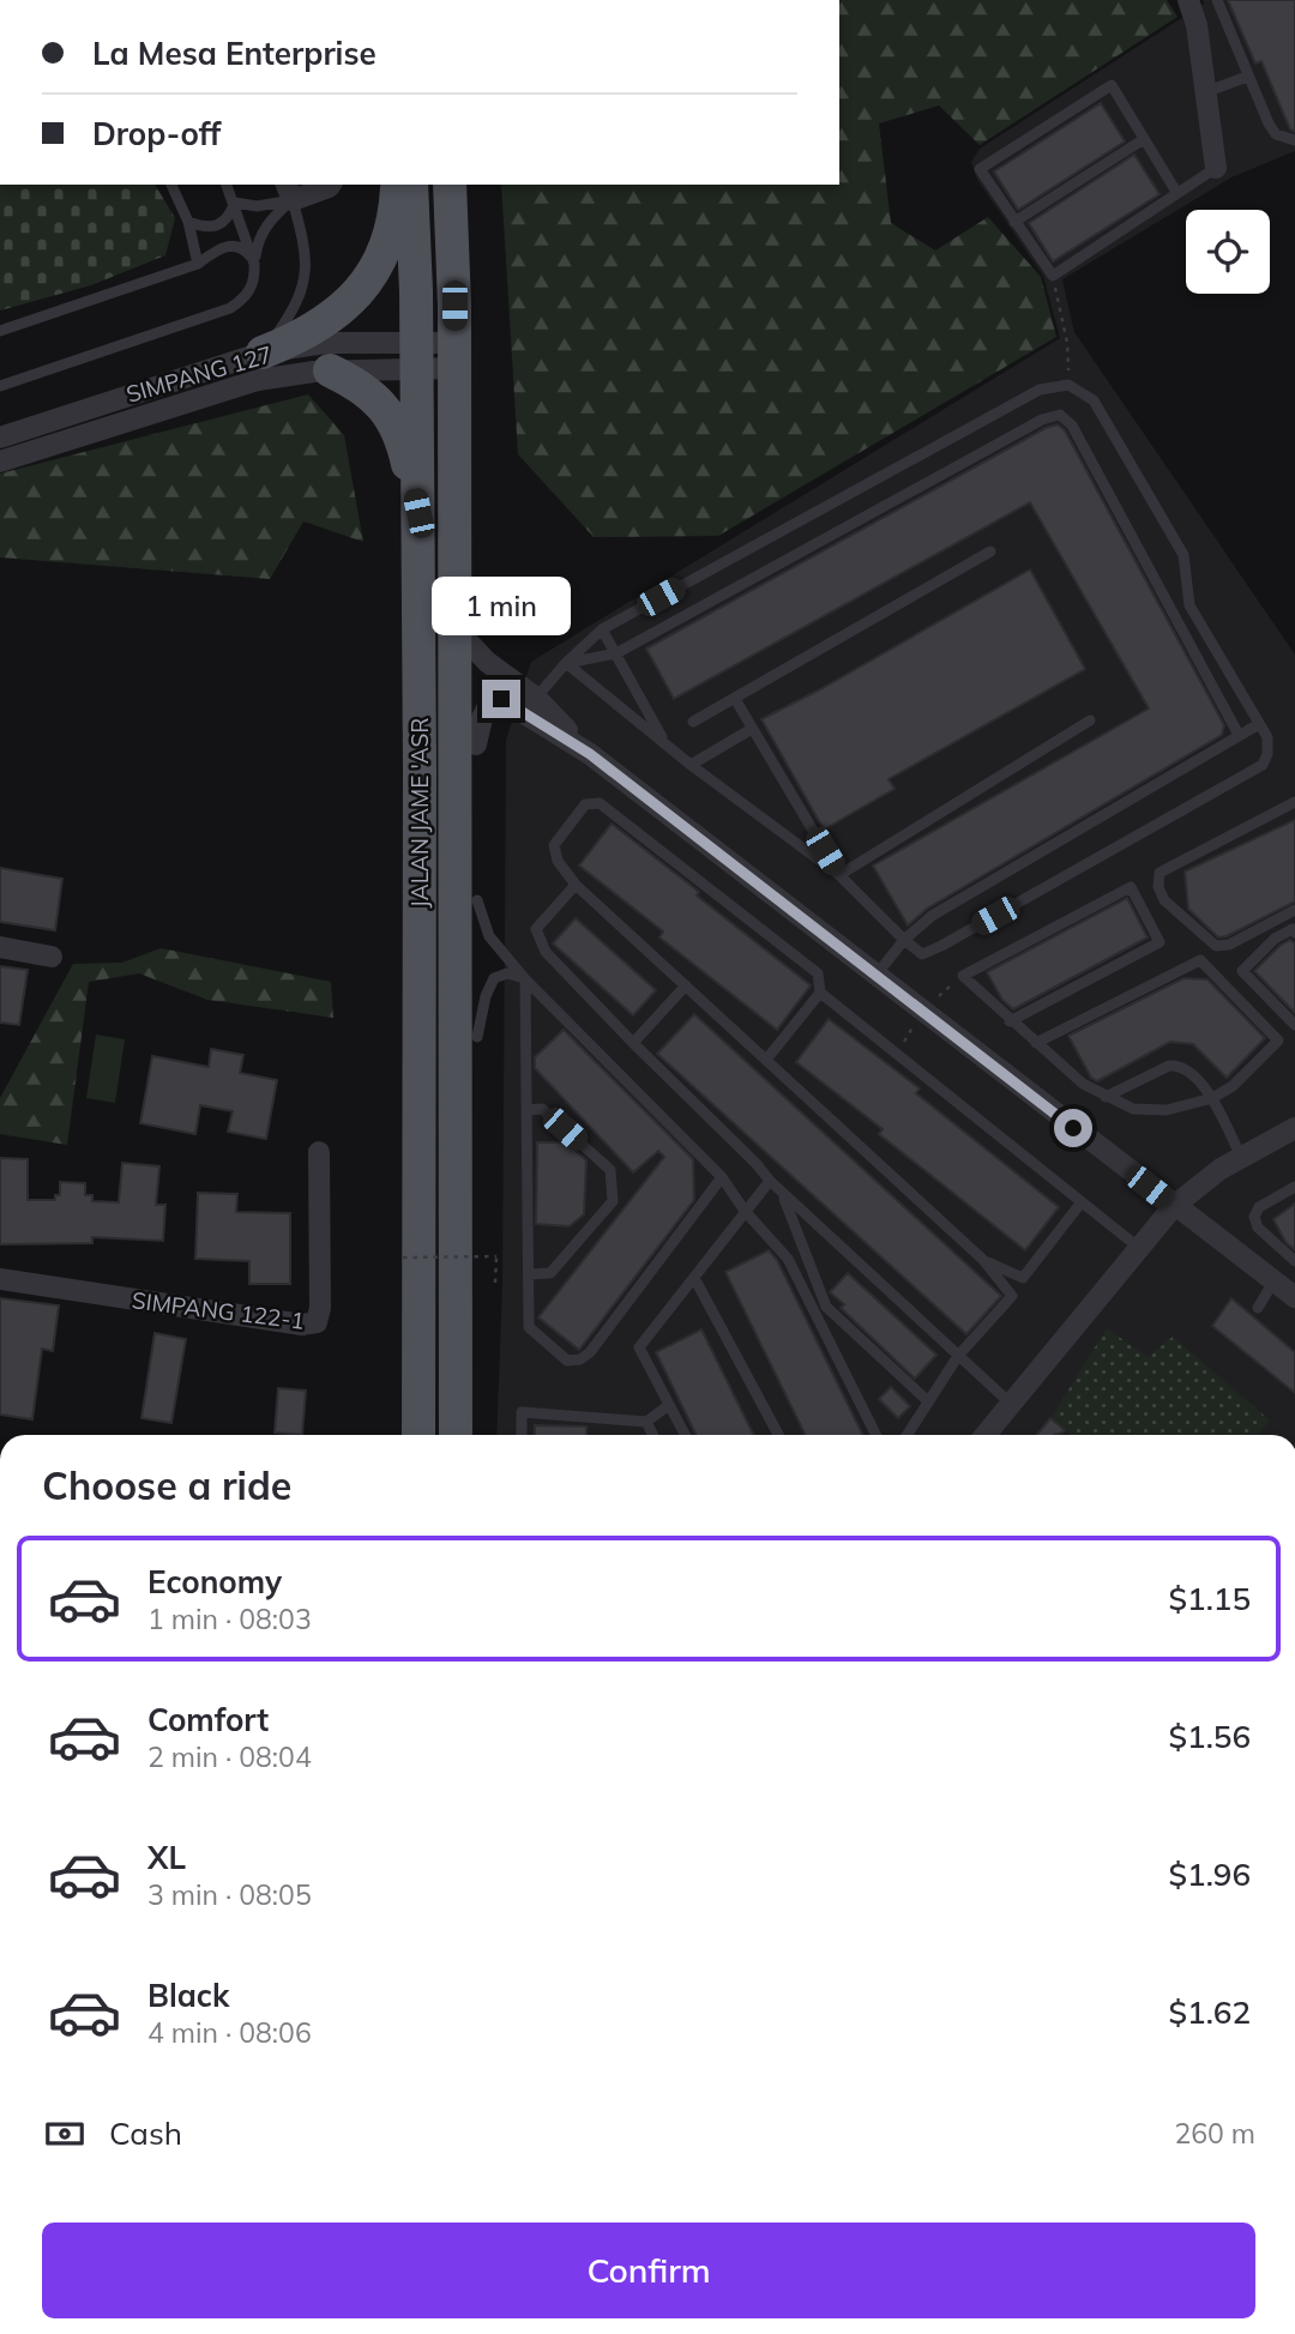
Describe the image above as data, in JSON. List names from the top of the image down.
{
  "streets": {
    "main road": ["JALAN JAME 'ASR"],
    "street": ["SIMPANG 127", "SIMPANG 122-1"]
  },
  "crossings": [
    ["SIMPANG 127", "JALAN JAME 'ASR"]
  ],
  "page": {
    "banner": ["La Mesa Enterprise", "Drop-off"],
    "bubble": "1 min",
    "heading": "Choose a ride",
    "list": [
      {
        "name": "Economy",
        "note": "1 min · 08:03",
        "value": "$1.15"
      },
      {
        "name": "Comfort",
        "note": "2 min · 08:04",
        "value": "$1.56"
      },
      {
        "name": "XL",
        "note": "3 min · 08:05",
        "value": "$1.96"
      },
      {
        "name": "Black",
        "note": "4 min · 08:06",
        "value": "$1.62"
      }
    ],
    "pay": ["Cash", "260 m"],
    "buttons": "Confirm"
  }
}
